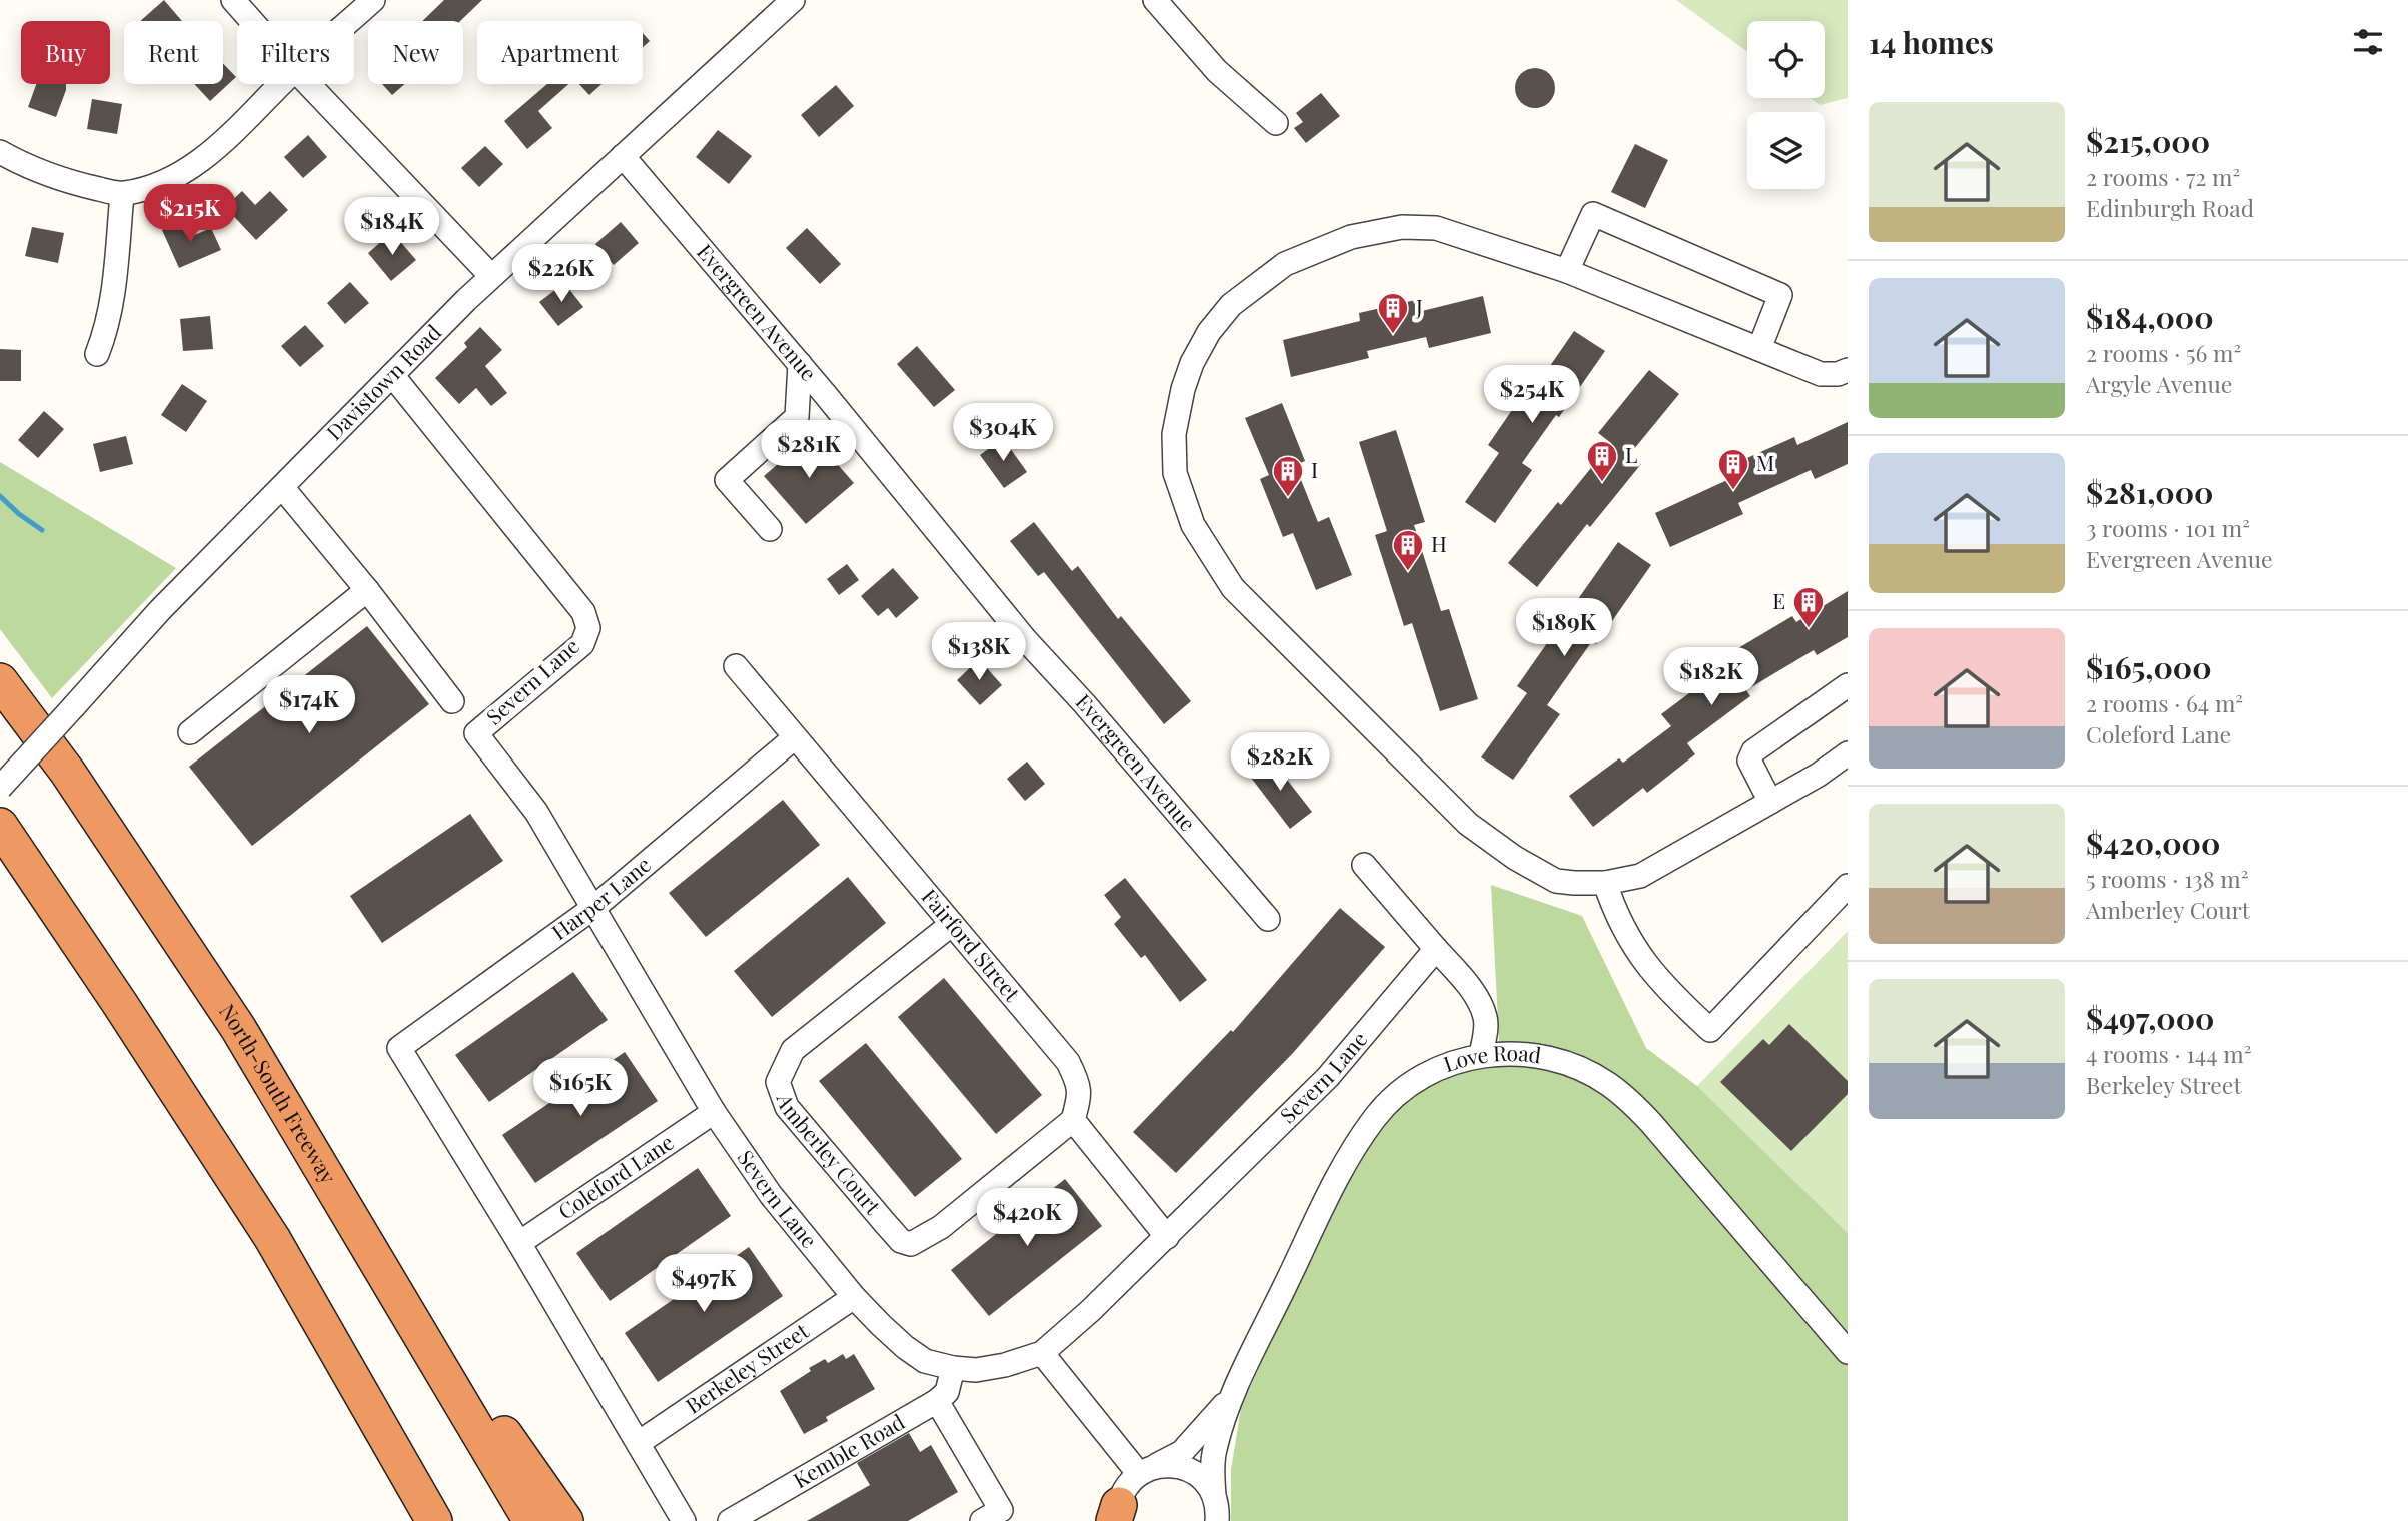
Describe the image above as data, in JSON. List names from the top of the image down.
{
  "streets": {
    "highway": ["North-South Freeway"],
    "street": [
      "Evergreen Avenue",
      "Davistown Road",
      "Severn Lane",
      "Harper Lane",
      "Fairford Street",
      "Love Road",
      "Amberley Court",
      "Coleford Lane",
      "Berkeley Street",
      "Kemble Road"
    ]
  },
  "crossings": [
    ["Evergreen Avenue", "Davistown Road"],
    ["Davistown Road", "Severn Lane"],
    ["Severn Lane", "Harper Lane"],
    ["Severn Lane", "Coleford Lane"],
    ["Severn Lane", "Berkeley Street"],
    ["Harper Lane", "Fairford Street"],
    ["Harper Lane", "Coleford Lane"],
    ["Fairford Street", "Amberley Court"]
  ],
  "places": {
    "building": [
      "J",
      "L",
      "M",
      "I",
      "H",
      "E"
    ]
  },
  "page": {
    "heading": "14 homes",
    "chip": [
      "Buy",
      "Rent",
      "Filters",
      "New",
      "Apartment"
    ],
    "list": [
      {
        "name": "$215,000",
        "note": "2 rooms · 72 m² · Edinburgh Road"
      },
      {
        "name": "$184,000",
        "note": "2 rooms · 56 m² · Argyle Avenue"
      },
      {
        "name": "$281,000",
        "note": "3 rooms · 101 m² · Evergreen Avenue"
      },
      {
        "name": "$165,000",
        "note": "2 rooms · 64 m² · Coleford Lane"
      },
      {
        "name": "$420,000",
        "note": "5 rooms · 138 m² · Amberley Court"
      },
      {
        "name": "$497,000",
        "note": "4 rooms · 144 m² · Berkeley Street"
      }
    ],
    "price": [
      "$215K",
      "$184K",
      "$226K",
      "$254K",
      "$304K",
      "$281K",
      "$189K",
      "$138K",
      "$182K",
      "$174K",
      "$282K",
      "$165K",
      "$420K",
      "$497K"
    ]
  }
}
